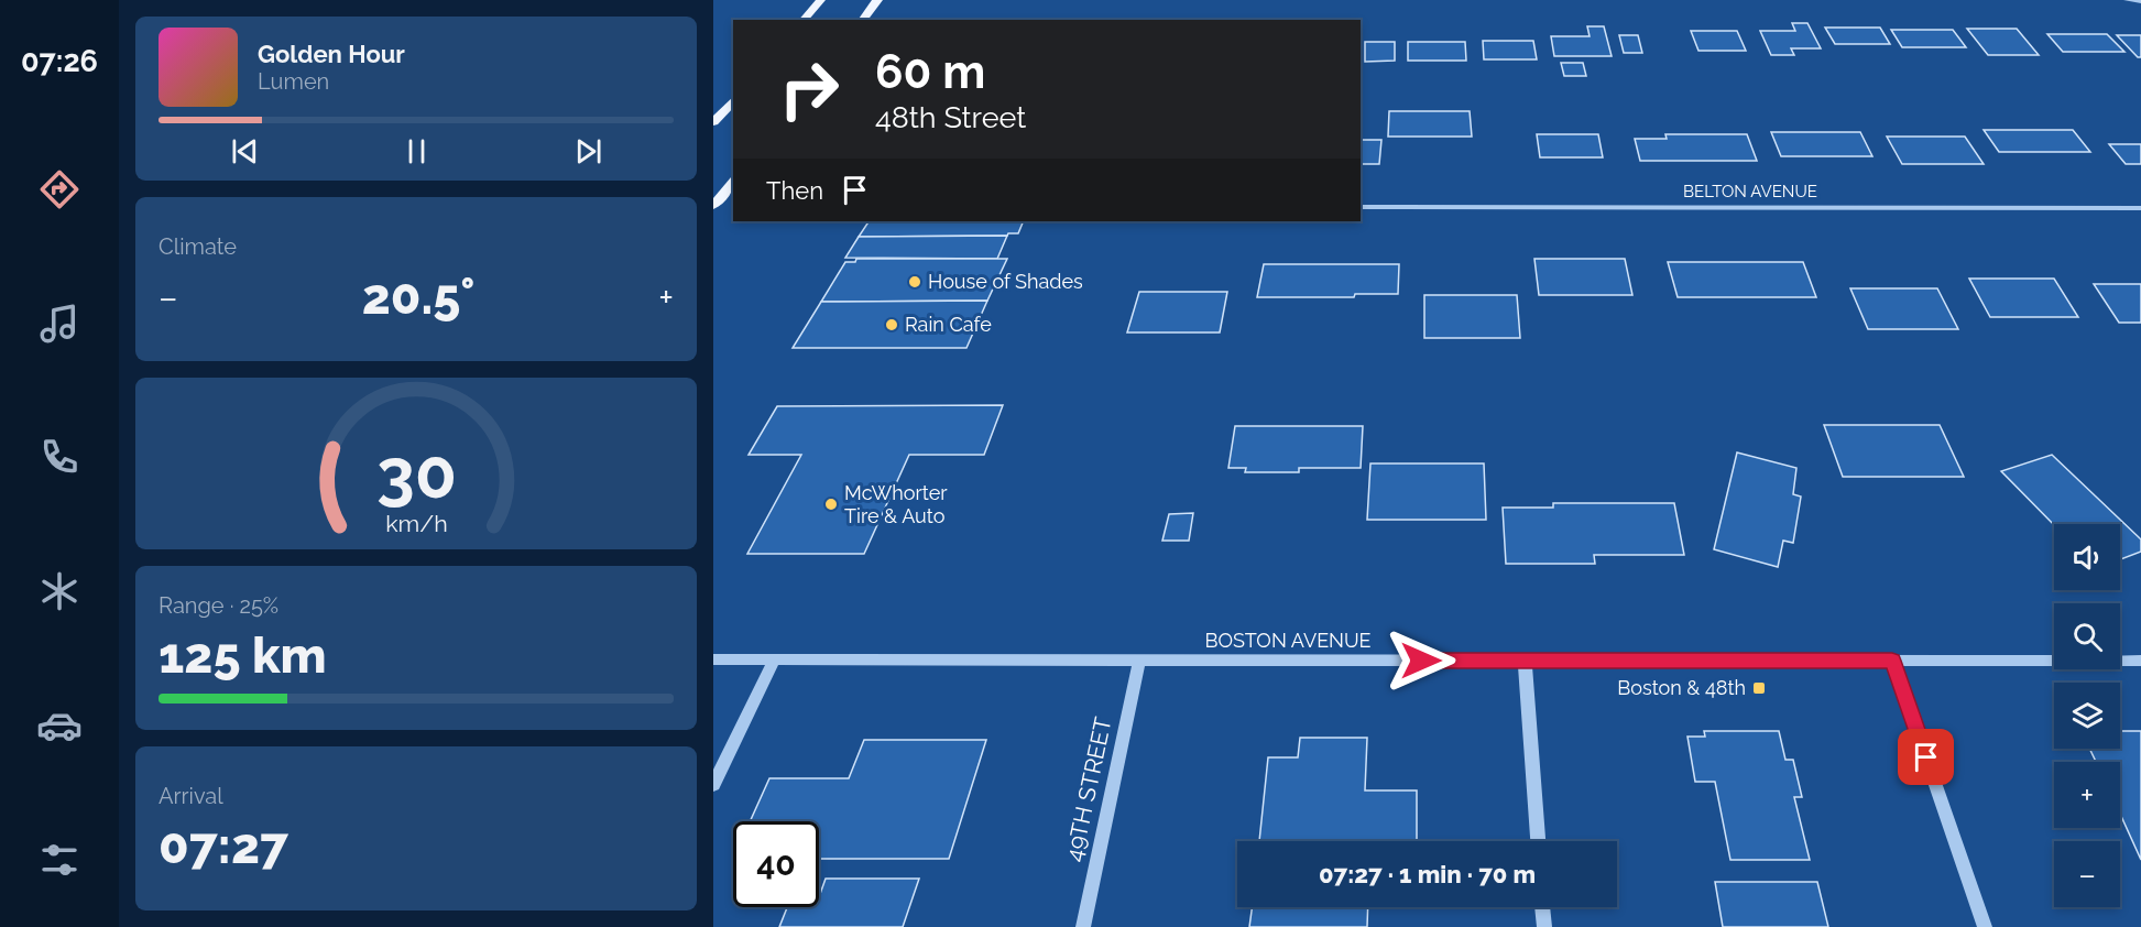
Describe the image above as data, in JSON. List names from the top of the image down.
{
  "streets": {
    "street": ["BELTON AVENUE", "BOSTON AVENUE", "49TH STREET"]
  },
  "crossings": [
    ["BOSTON AVENUE", "49TH STREET"]
  ],
  "places": {
    "other": ["House of Shades", "Rain Cafe", "McWhorter Tire & Auto"],
    "transit": ["Boston & 48th"]
  },
  "page": {
    "tabs": "07:26",
    "turn": ["60 m", "48th Street"],
    "song": ["Golden Hour", "Lumen"],
    "then": "Then",
    "tile": [
      "Climate",
      ["Range · 25%", "125 km"],
      ["Arrival", "07:27"]
    ],
    "heat": ["−", "20.5°", "+"],
    "map_buttons": ["+", "−"],
    "limit": "40",
    "trip": "07:27 · 1 min · 70 m",
    "gauge": ["30", "km/h"]
  }
}
